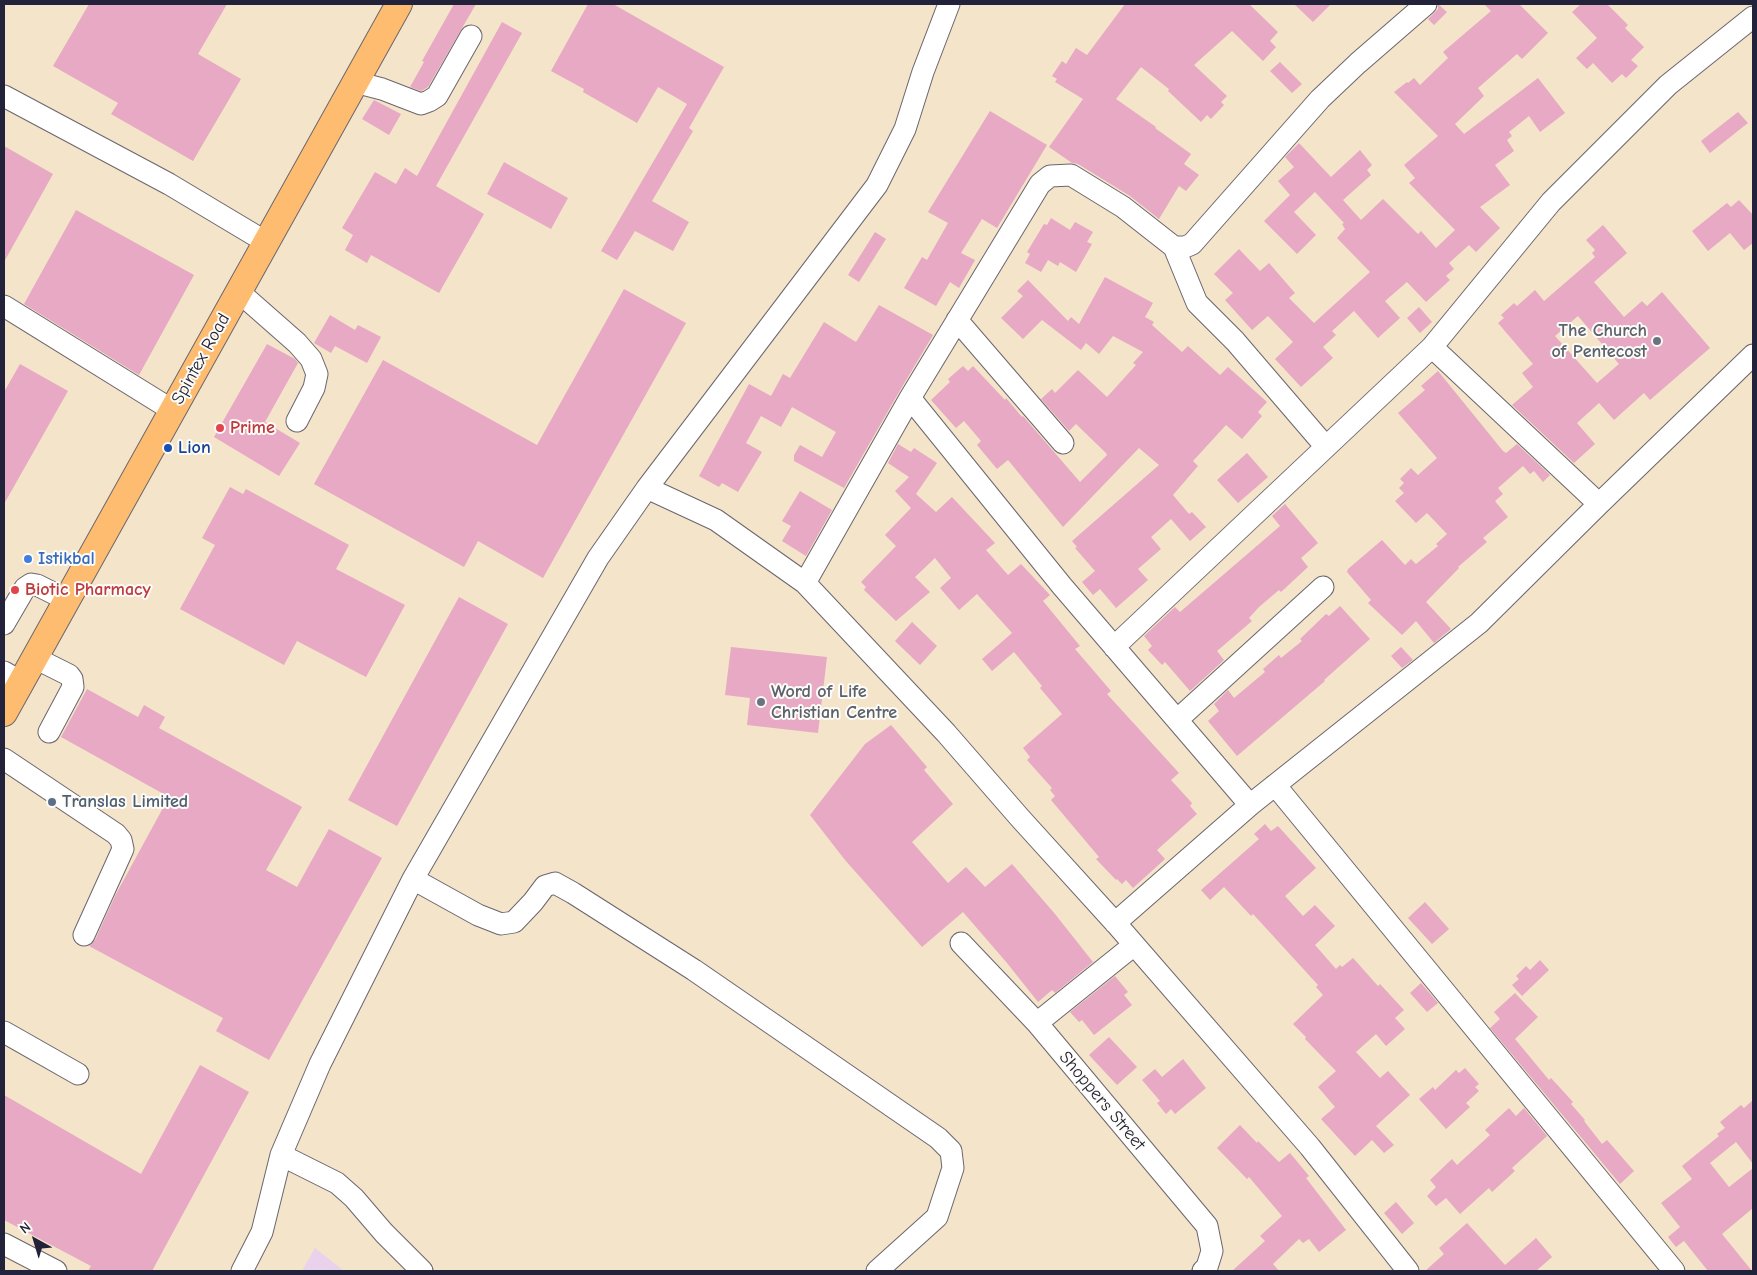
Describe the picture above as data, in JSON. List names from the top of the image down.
{
  "streets": {
    "main road": ["Spintex Road"],
    "street": ["Shoppers Street"]
  },
  "places": [
    "The Church of Pentecost",
    "Prime",
    "Lion",
    "Istikbal",
    "Biotic Pharmacy",
    "Word of Life Christian Centre",
    "Translas Limited"
  ],
  "north": "top left"
}
